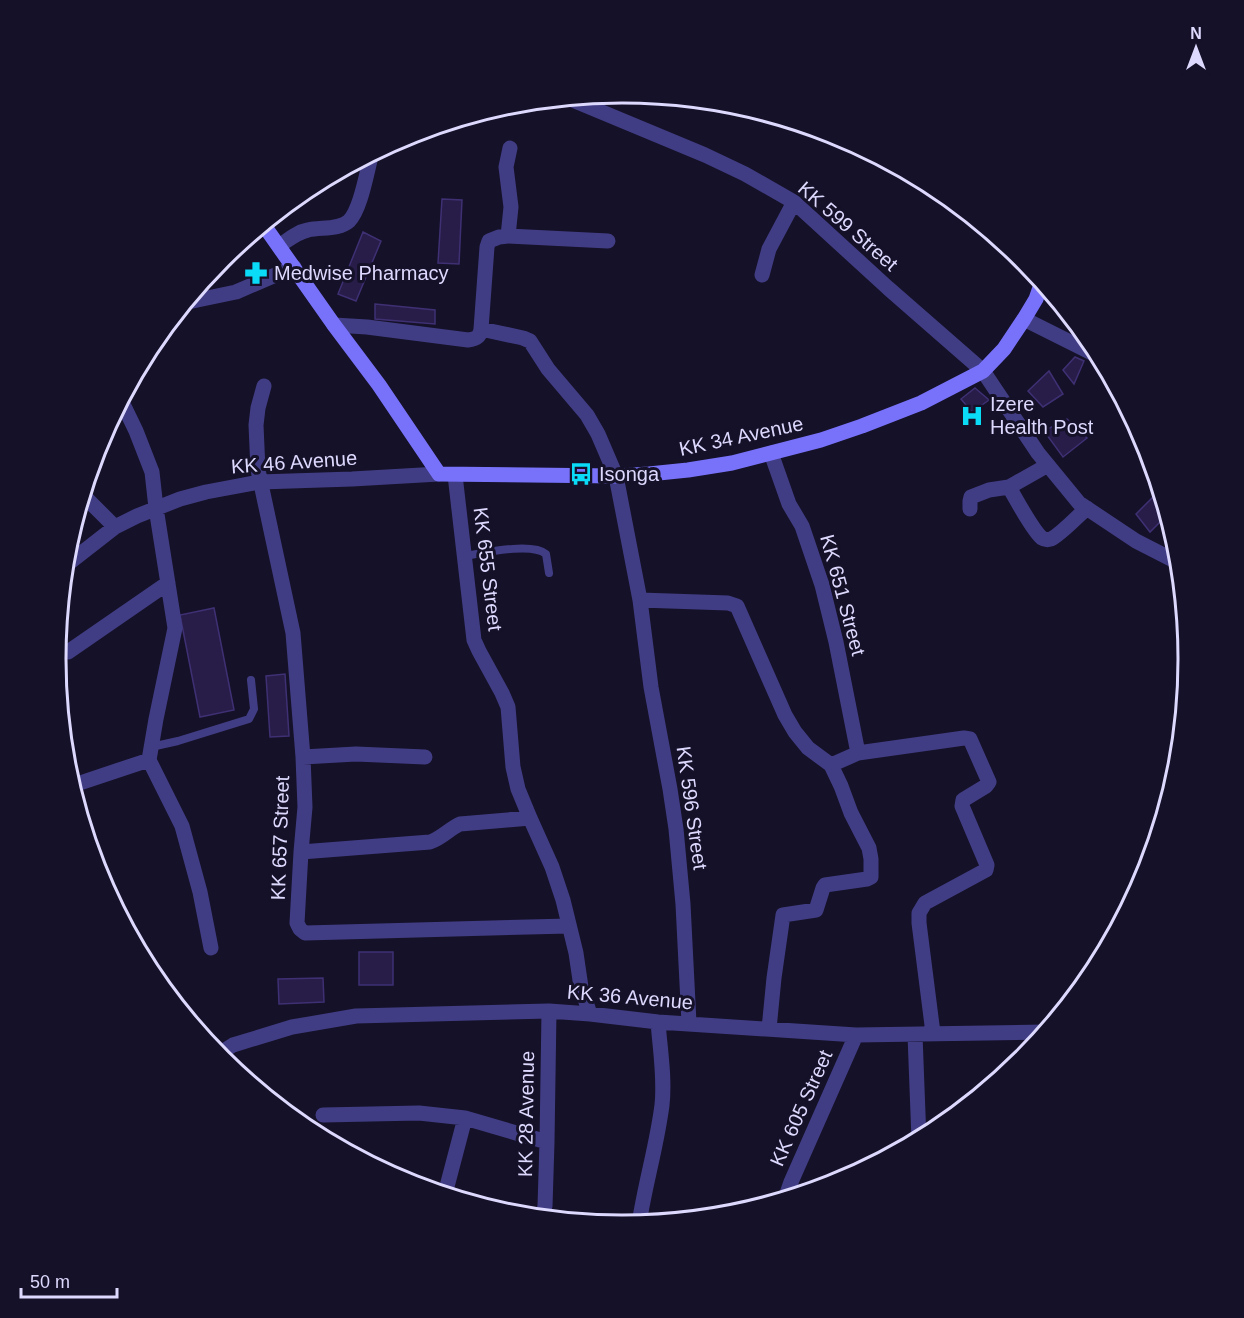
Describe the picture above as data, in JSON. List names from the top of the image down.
{
  "streets": {
    "main road": ["KK 34 Avenue"],
    "street": [
      "KK 599 Street",
      "KK 46 Avenue",
      "KK 655 Street",
      "KK 651 Street",
      "KK 596 Street",
      "KK 657 Street",
      "KK 36 Avenue",
      "KK 605 Street",
      "KK 28 Avenue"
    ]
  },
  "crossings": [
    ["KK 599 Street", "KK 34 Avenue"],
    ["KK 34 Avenue", "KK 46 Avenue"],
    ["KK 34 Avenue", "KK 655 Street"],
    ["KK 34 Avenue", "KK 651 Street"],
    ["KK 34 Avenue", "KK 596 Street"],
    ["KK 46 Avenue", "KK 657 Street"],
    ["KK 655 Street", "KK 657 Street"],
    ["KK 655 Street", "KK 36 Avenue"],
    ["KK 596 Street", "KK 36 Avenue"],
    ["KK 36 Avenue", "KK 605 Street"],
    ["KK 36 Avenue", "KK 28 Avenue"]
  ],
  "places": {
    "pharmacy": ["Medwise Pharmacy"],
    "hospital": ["Izere Health Post"],
    "bus stop": ["Isonga"]
  },
  "scale_bar": "50 m",
  "north": "top"
}
